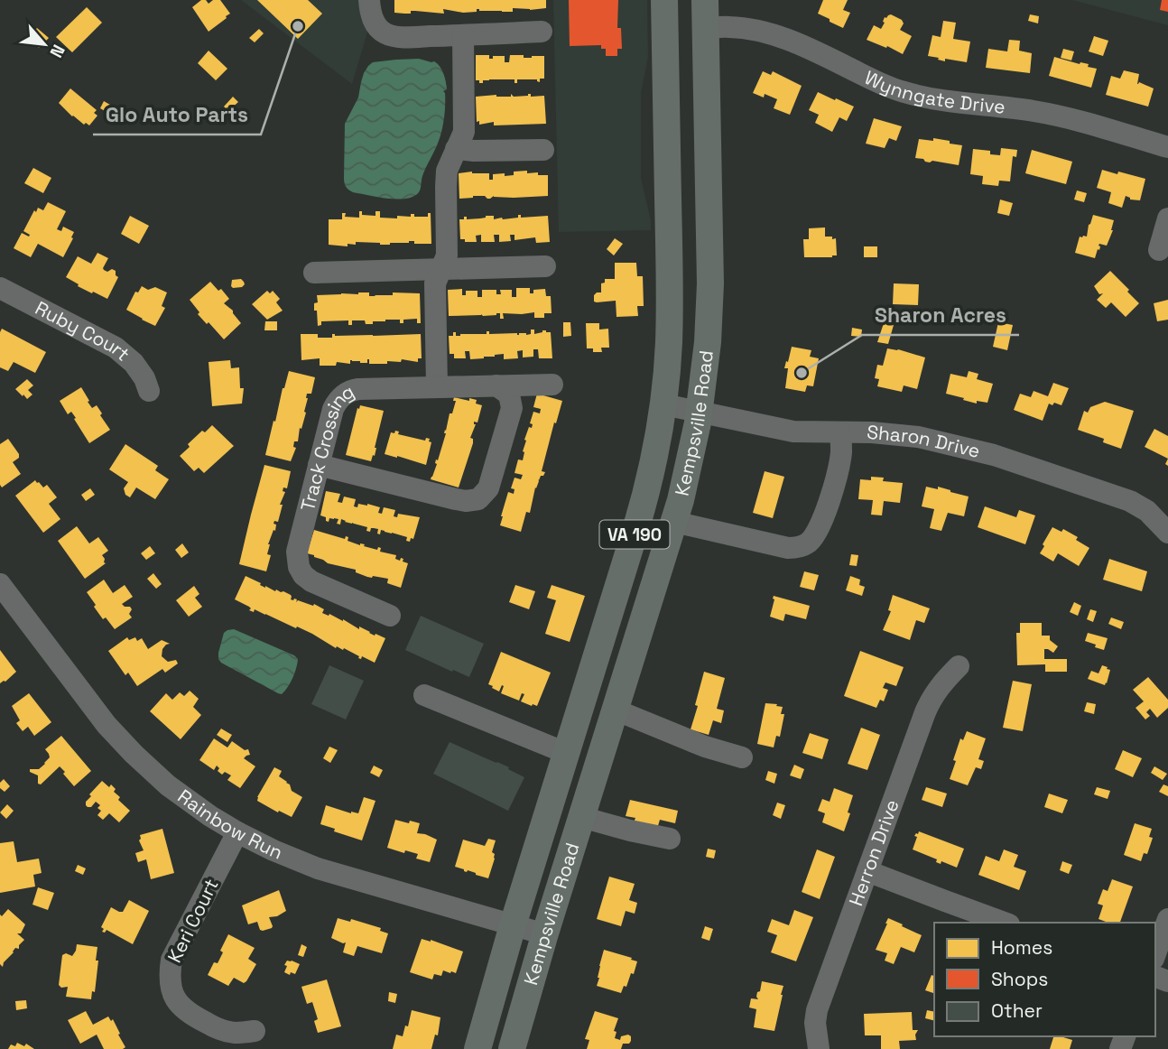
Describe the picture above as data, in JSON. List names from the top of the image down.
{
  "streets": {
    "main road": ["Kempsville Road", "VA 190"],
    "street": [
      "Wynngate Drive",
      "Ruby Court",
      "Sharon Drive",
      "Track Crossing",
      "Rainbow Run",
      "Herron Drive",
      "Keri Court"
    ]
  },
  "crossings": [
    ["Wynngate Drive", "Kempsville Road"],
    ["Kempsville Road", "Sharon Drive"],
    ["Kempsville Road", "Rainbow Run"],
    ["Rainbow Run", "Keri Court"]
  ],
  "places": ["Glo Auto Parts", "Sharon Acres"],
  "legend": ["Homes", "Shops", "Other"],
  "north": "bottom right"
}
